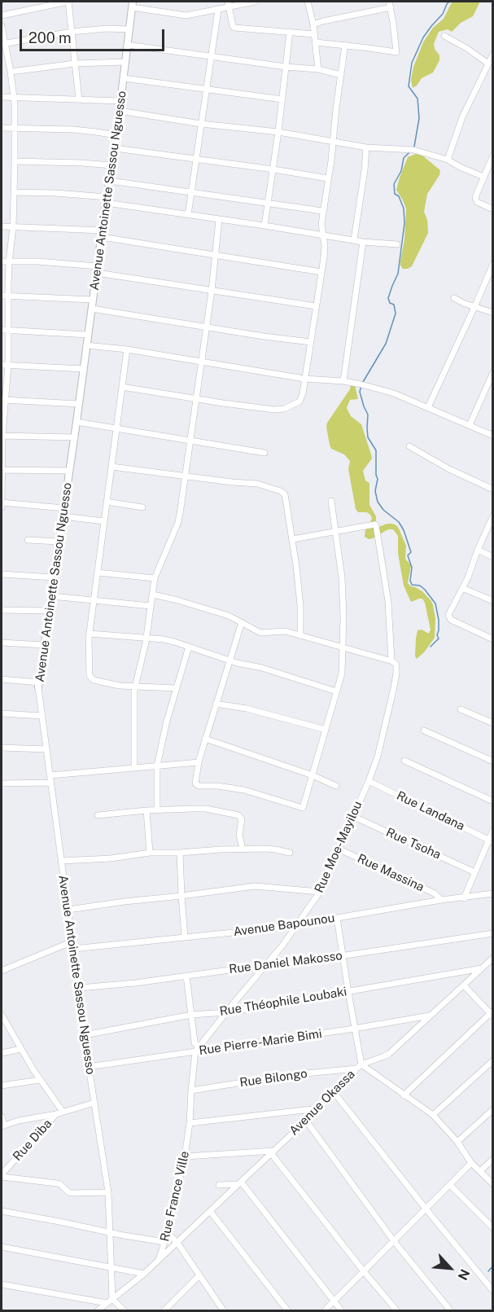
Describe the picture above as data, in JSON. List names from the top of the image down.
{
  "streets": {
    "street": [
      "Avenue Antoinette Sassou Nguesso",
      "Rue Landana",
      "Rue Tsoha",
      "Rue Moe-Mayilou",
      "Rue Massina",
      "Avenue Bapounou",
      "Rue Daniel Makosso",
      "Rue Théophile Loubaki",
      "Rue Pierre-Marie Bimi",
      "Rue Bilongo",
      "Avenue Okassa",
      "Rue Diba",
      "Rue France Ville"
    ]
  },
  "crossings": [
    ["Avenue Antoinette Sassou Nguesso", "Avenue Bapounou"],
    ["Avenue Antoinette Sassou Nguesso", "Rue Daniel Makosso"],
    ["Avenue Antoinette Sassou Nguesso", "Rue Théophile Loubaki"],
    ["Avenue Antoinette Sassou Nguesso", "Rue Pierre-Marie Bimi"],
    ["Avenue Antoinette Sassou Nguesso", "Rue Diba"],
    ["Avenue Antoinette Sassou Nguesso", "Rue France Ville"],
    ["Rue Landana", "Rue Moe-Mayilou"],
    ["Rue Tsoha", "Rue Moe-Mayilou"],
    ["Rue Moe-Mayilou", "Rue Massina"],
    ["Rue Moe-Mayilou", "Avenue Bapounou"],
    ["Rue Moe-Mayilou", "Rue Daniel Makosso"],
    ["Rue Moe-Mayilou", "Rue Théophile Loubaki"],
    ["Rue Moe-Mayilou", "Rue Pierre-Marie Bimi"],
    ["Rue Moe-Mayilou", "Rue France Ville"],
    ["Rue Massina", "Avenue Bapounou"],
    ["Rue Théophile Loubaki", "Avenue Okassa"],
    ["Rue Pierre-Marie Bimi", "Avenue Okassa"],
    ["Rue Pierre-Marie Bimi", "Rue France Ville"],
    ["Rue Bilongo", "Avenue Okassa"],
    ["Rue Bilongo", "Rue France Ville"],
    ["Avenue Okassa", "Rue France Ville"]
  ],
  "scale_bar": "200 m",
  "north": "bottom right"
}
